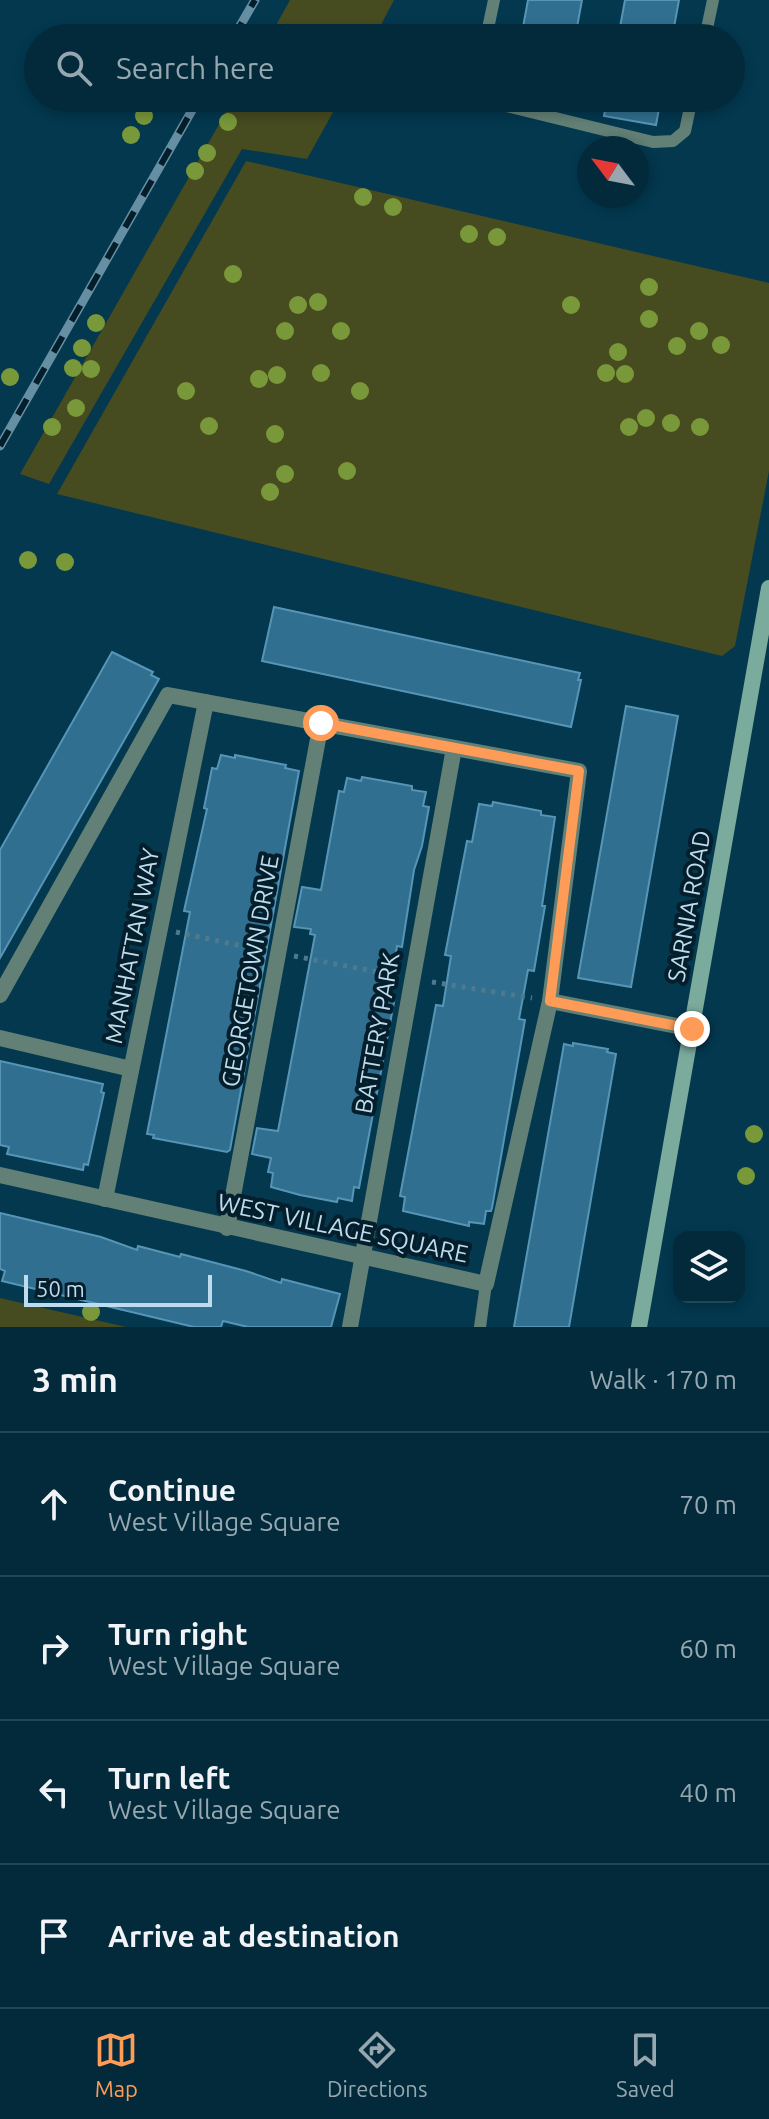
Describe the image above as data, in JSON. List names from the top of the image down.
{
  "streets": {
    "main road": ["SARNIA ROAD"],
    "street": [
      "MANHATTAN WAY",
      "GEORGETOWN DRIVE",
      "BATTERY PARK",
      "WEST VILLAGE SQUARE"
    ]
  },
  "crossings": [
    ["MANHATTAN WAY", "WEST VILLAGE SQUARE"],
    ["GEORGETOWN DRIVE", "WEST VILLAGE SQUARE"],
    ["BATTERY PARK", "WEST VILLAGE SQUARE"]
  ],
  "scale_bar": "50 m",
  "north": "top left",
  "page": {
    "search": "Search here",
    "scale": "50 m",
    "heading": ["3 min", "Walk · 170 m"],
    "list": [
      ["Continue", "West Village Square", "70 m"],
      ["Turn right", "West Village Square", "60 m"],
      ["Turn left", "West Village Square", "40 m"],
      "Arrive at destination"
    ],
    "nav": ["Map", "Directions", "Saved"]
  }
}
